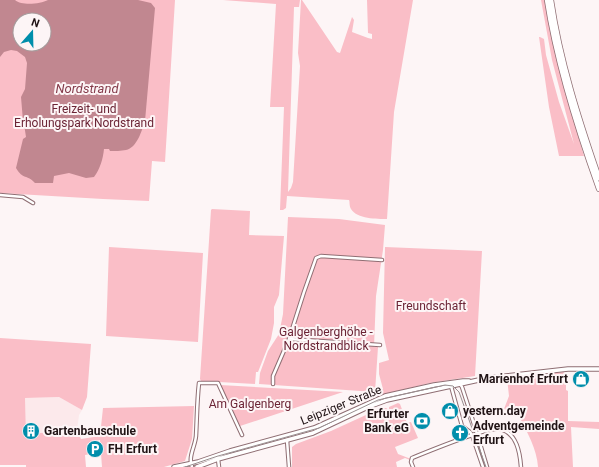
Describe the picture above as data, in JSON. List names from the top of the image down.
{
  "streets": {
    "main road": ["Leipziger Straße"]
  },
  "water": ["Nordstrand"],
  "parks": [
    "Freizeit- und Erholungspark Nordstrand",
    "Freundschaft",
    "Galgenberghöhe - Nordstrandblick",
    "Am Galgenberg"
  ],
  "places": {
    "shop": ["Marienhof Erfurt", "yestern.day"],
    "bank": ["Erfurter Bank eG"],
    "building": ["Gartenbauschule"],
    "church": ["Adventgemeinde Erfurt"],
    "parking": ["FH Erfurt"]
  },
  "north": "top"
}
